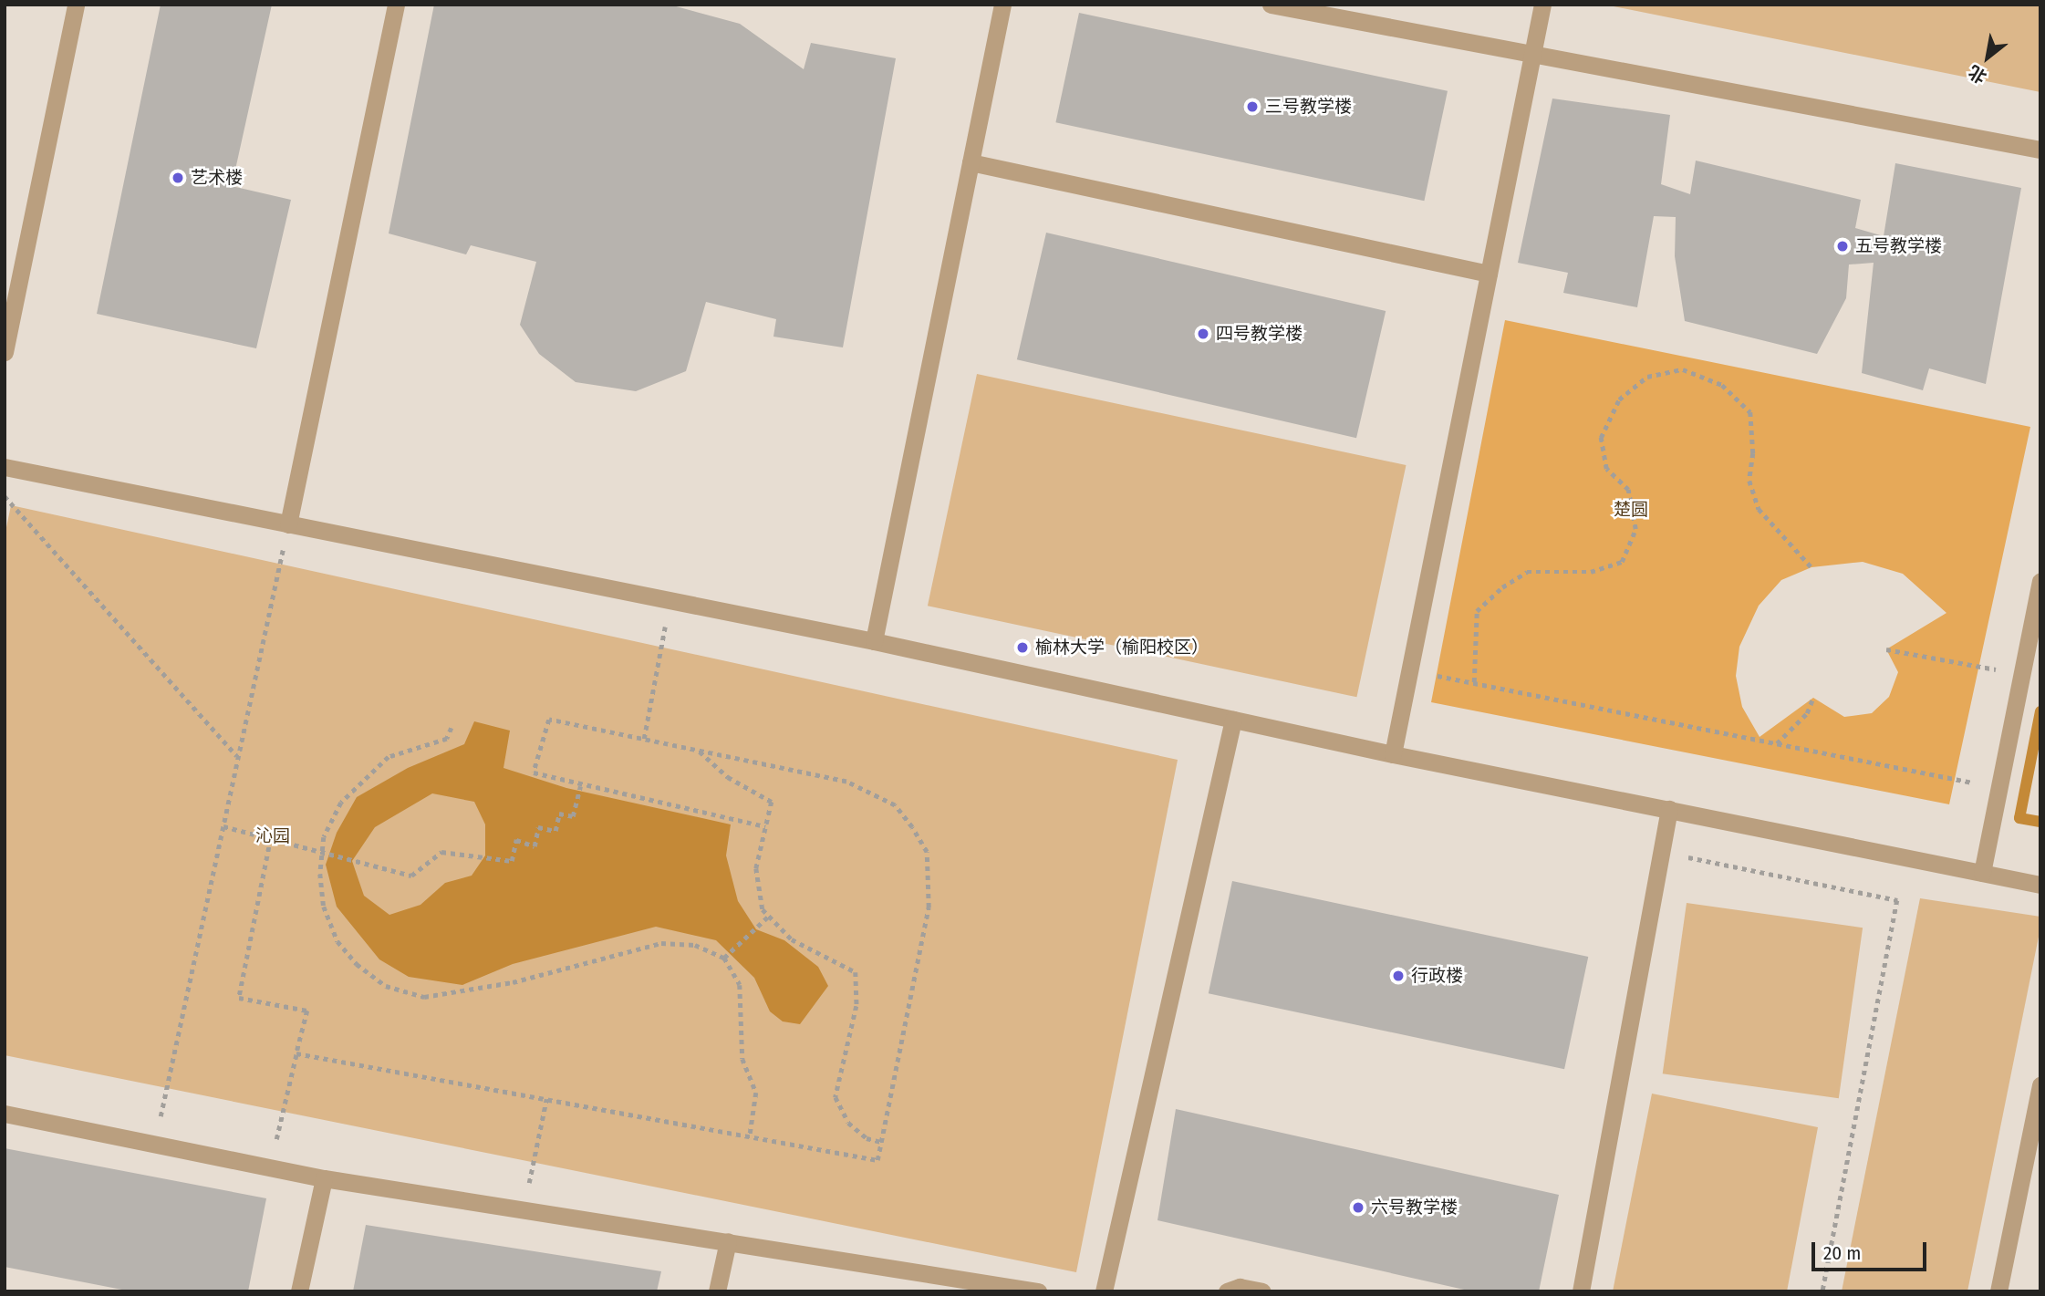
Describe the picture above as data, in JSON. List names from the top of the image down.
{
  "parks": ["楚圆", "沁园"],
  "places": [
    "三号教学楼",
    "艺术楼",
    "五号教学楼",
    "四号教学楼",
    "榆林大学（榆阳校区）",
    "行政楼",
    "六号教学楼"
  ],
  "scale_bar": "20 m",
  "north": "bottom left"
}
